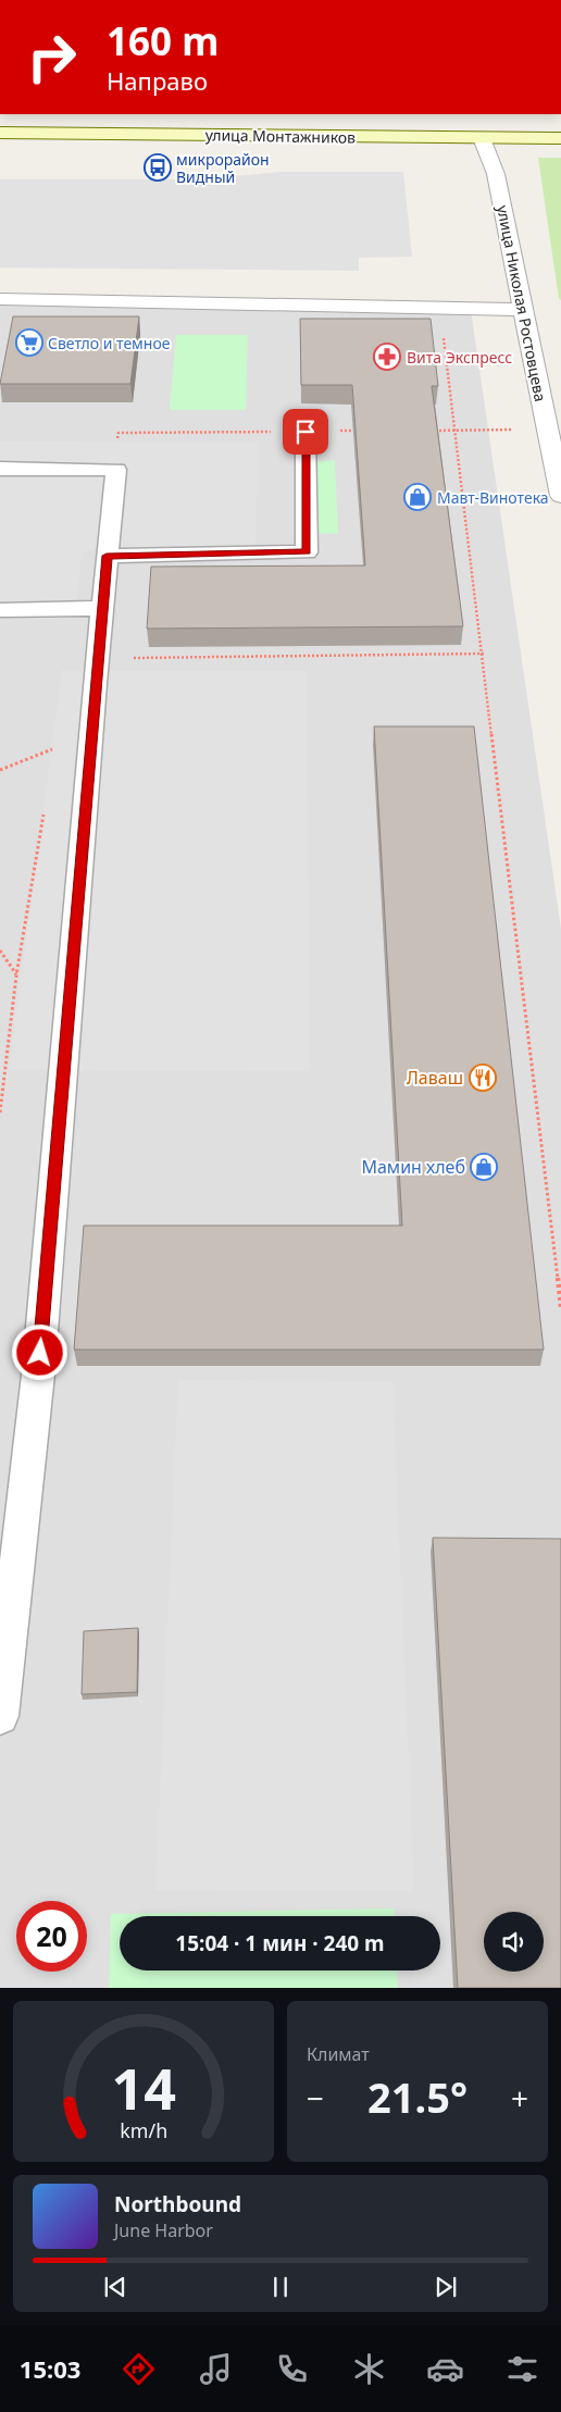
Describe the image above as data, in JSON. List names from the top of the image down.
{
  "streets": {
    "main road": ["улица Монтажников"],
    "street": ["улица Николая Ростовцева"]
  },
  "crossings": [
    ["улица Монтажников", "улица Николая Ростовцева"]
  ],
  "places": {
    "bus stop": ["микрорайон Видный"],
    "supermarket": ["Светло и темное"],
    "pharmacy": ["Вита Экспресс"],
    "shop": ["Мавт-Винотека", "Мамин хлеб"],
    "restaurant": ["Лаваш"]
  },
  "page": {
    "turn": ["160 m", "Направо"],
    "limit": "20",
    "trip": "15:04 · 1 мин · 240 m",
    "tile": "Климат",
    "heat": ["−", "21.5°", "+"],
    "song": ["Northbound", "June Harbor"],
    "tabs": "15:03",
    "gauge": ["14", "km/h"]
  }
}
